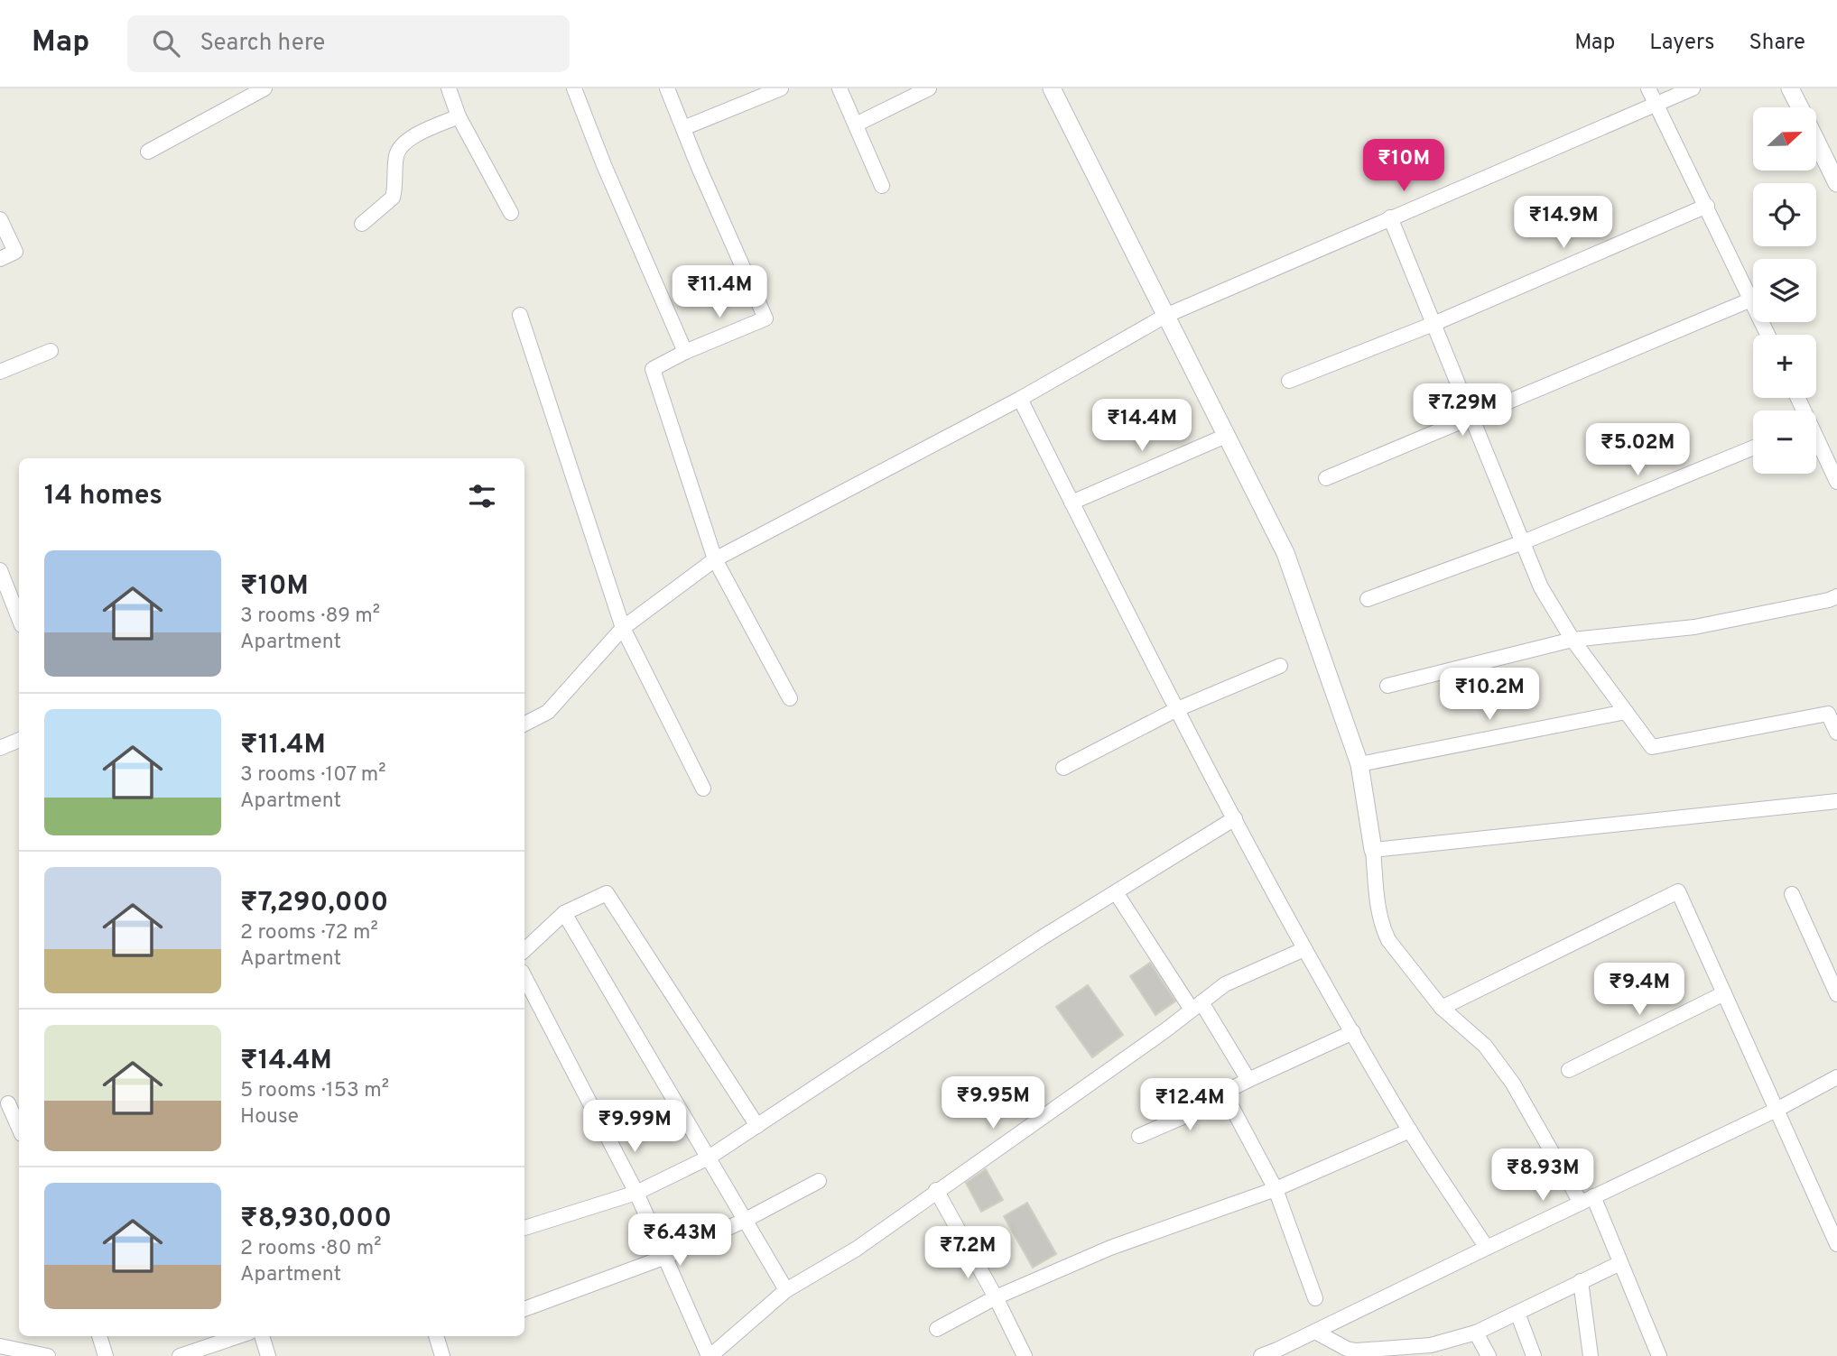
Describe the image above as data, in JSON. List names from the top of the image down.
{
  "north": "right",
  "page": {
    "header": "Map",
    "search": "Search here",
    "nav": ["Map", "Layers", "Share"],
    "map_buttons": ["+", "−"],
    "price": [
      "₹10M",
      "₹14.9M",
      "₹11.4M",
      "₹7.29M",
      "₹14.4M",
      "₹5.02M",
      "₹10.2M",
      "₹9.4M",
      "₹9.95M",
      "₹12.4M",
      "₹9.99M",
      "₹8.93M",
      "₹6.43M",
      "₹7.2M"
    ],
    "heading": "14 homes",
    "list": [
      {
        "name": "₹10M",
        "note": "3 rooms · 89 m² · Apartment"
      },
      {
        "name": "₹11.4M",
        "note": "3 rooms · 107 m² · Apartment"
      },
      {
        "name": "₹7,290,000",
        "note": "2 rooms · 72 m² · Apartment"
      },
      {
        "name": "₹14.4M",
        "note": "5 rooms · 153 m² · House"
      },
      {
        "name": "₹8,930,000",
        "note": "2 rooms · 80 m² · Apartment"
      }
    ]
  }
}
